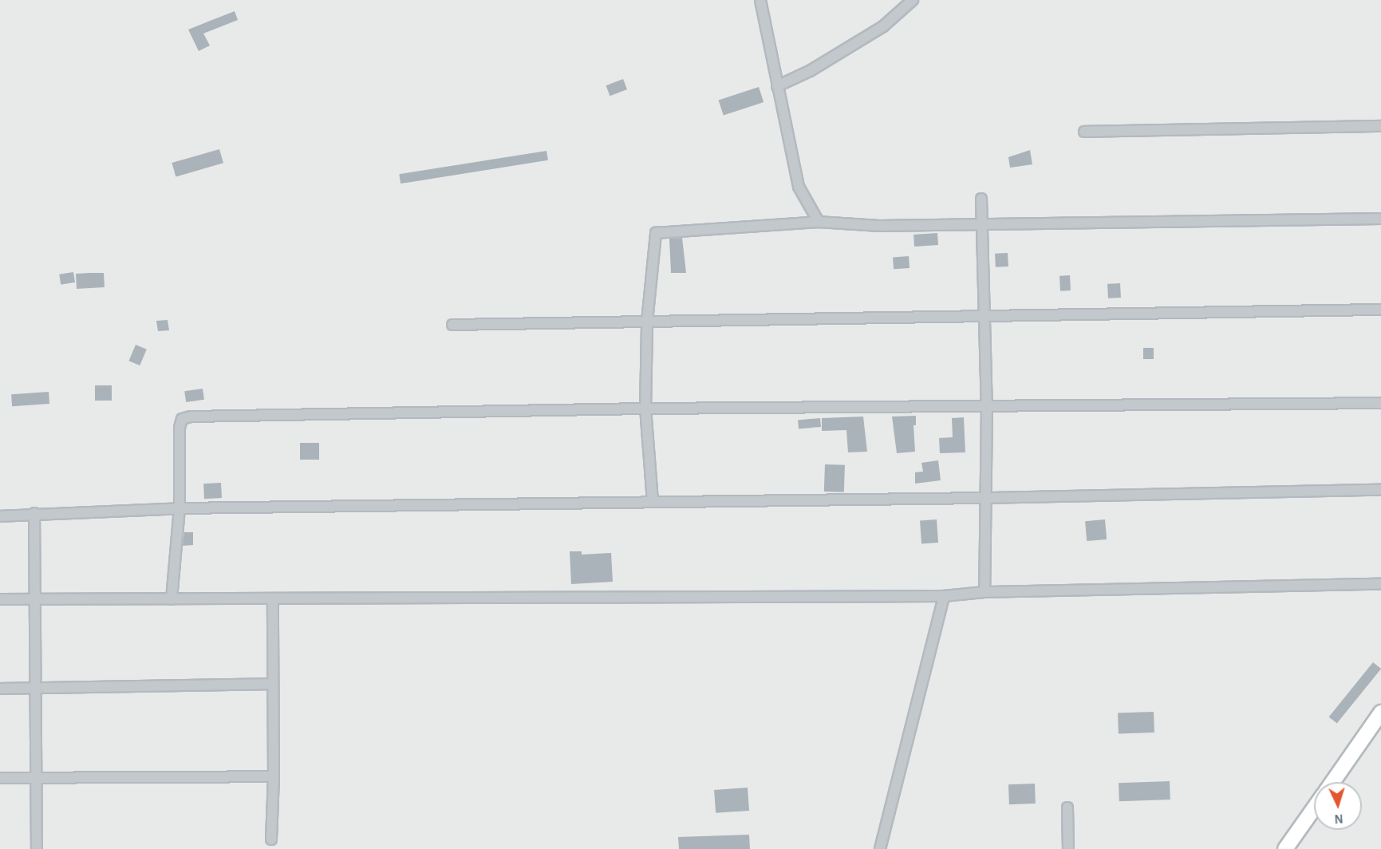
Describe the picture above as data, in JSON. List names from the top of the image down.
{
  "north": "bottom"
}
